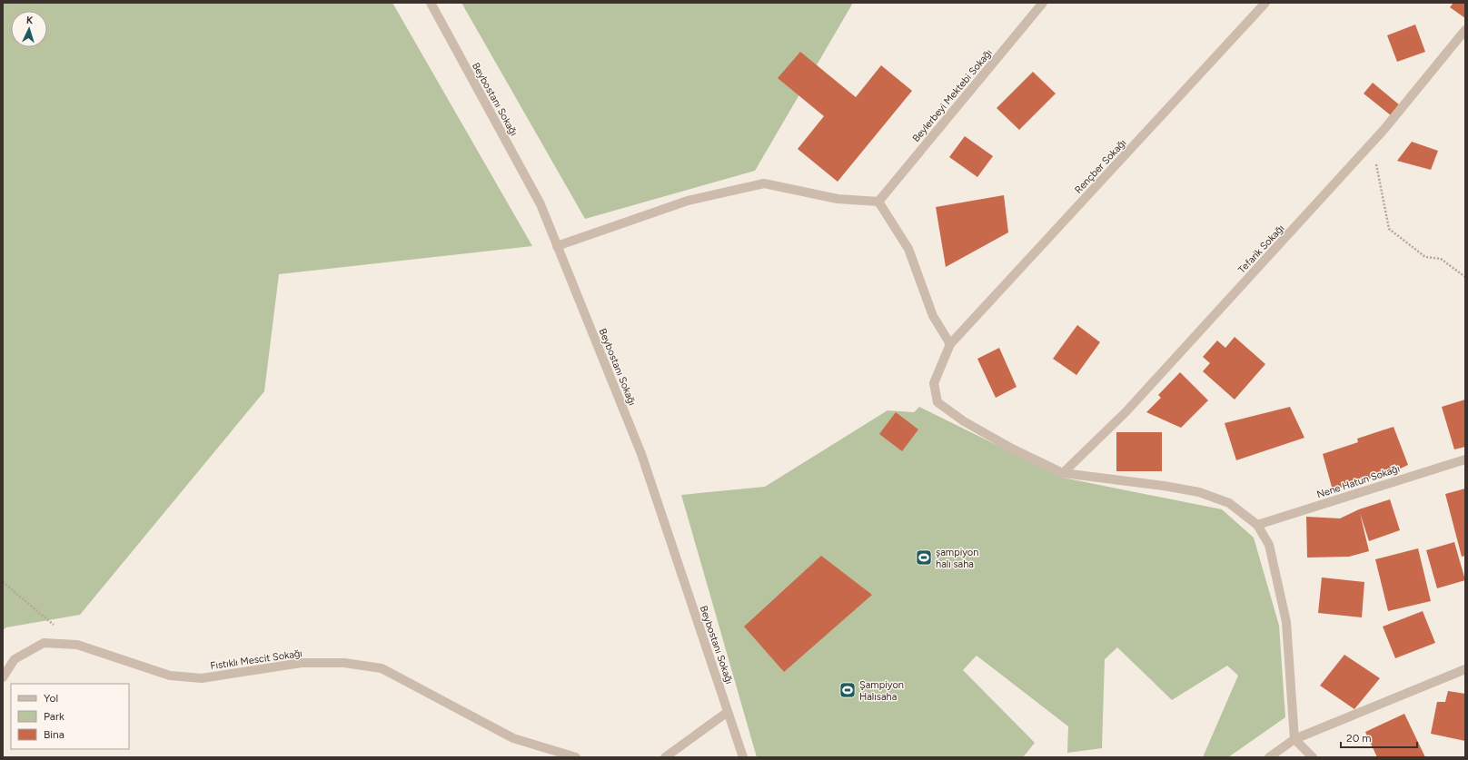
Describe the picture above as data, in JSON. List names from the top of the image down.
{
  "streets": {
    "street": [
      "Beylerbeyi Mektebi Sokağı",
      "Beybostanı Sokağı",
      "Rençber Sokağı",
      "Tefarik Sokağı",
      "Nene Hatun Sokağı",
      "Fıstıklı Mescit Sokağı"
    ]
  },
  "crossings": [
    ["Rençber Sokağı", "Tefarik Sokağı"],
    ["Rençber Sokağı", "Nene Hatun Sokağı"]
  ],
  "places": {
    "sports": ["şampiyon halı saha", "Şampiyon Halısaha"]
  },
  "legend": ["Yol", "Park", "Bina"],
  "scale_bar": "20 m",
  "north": "top"
}
